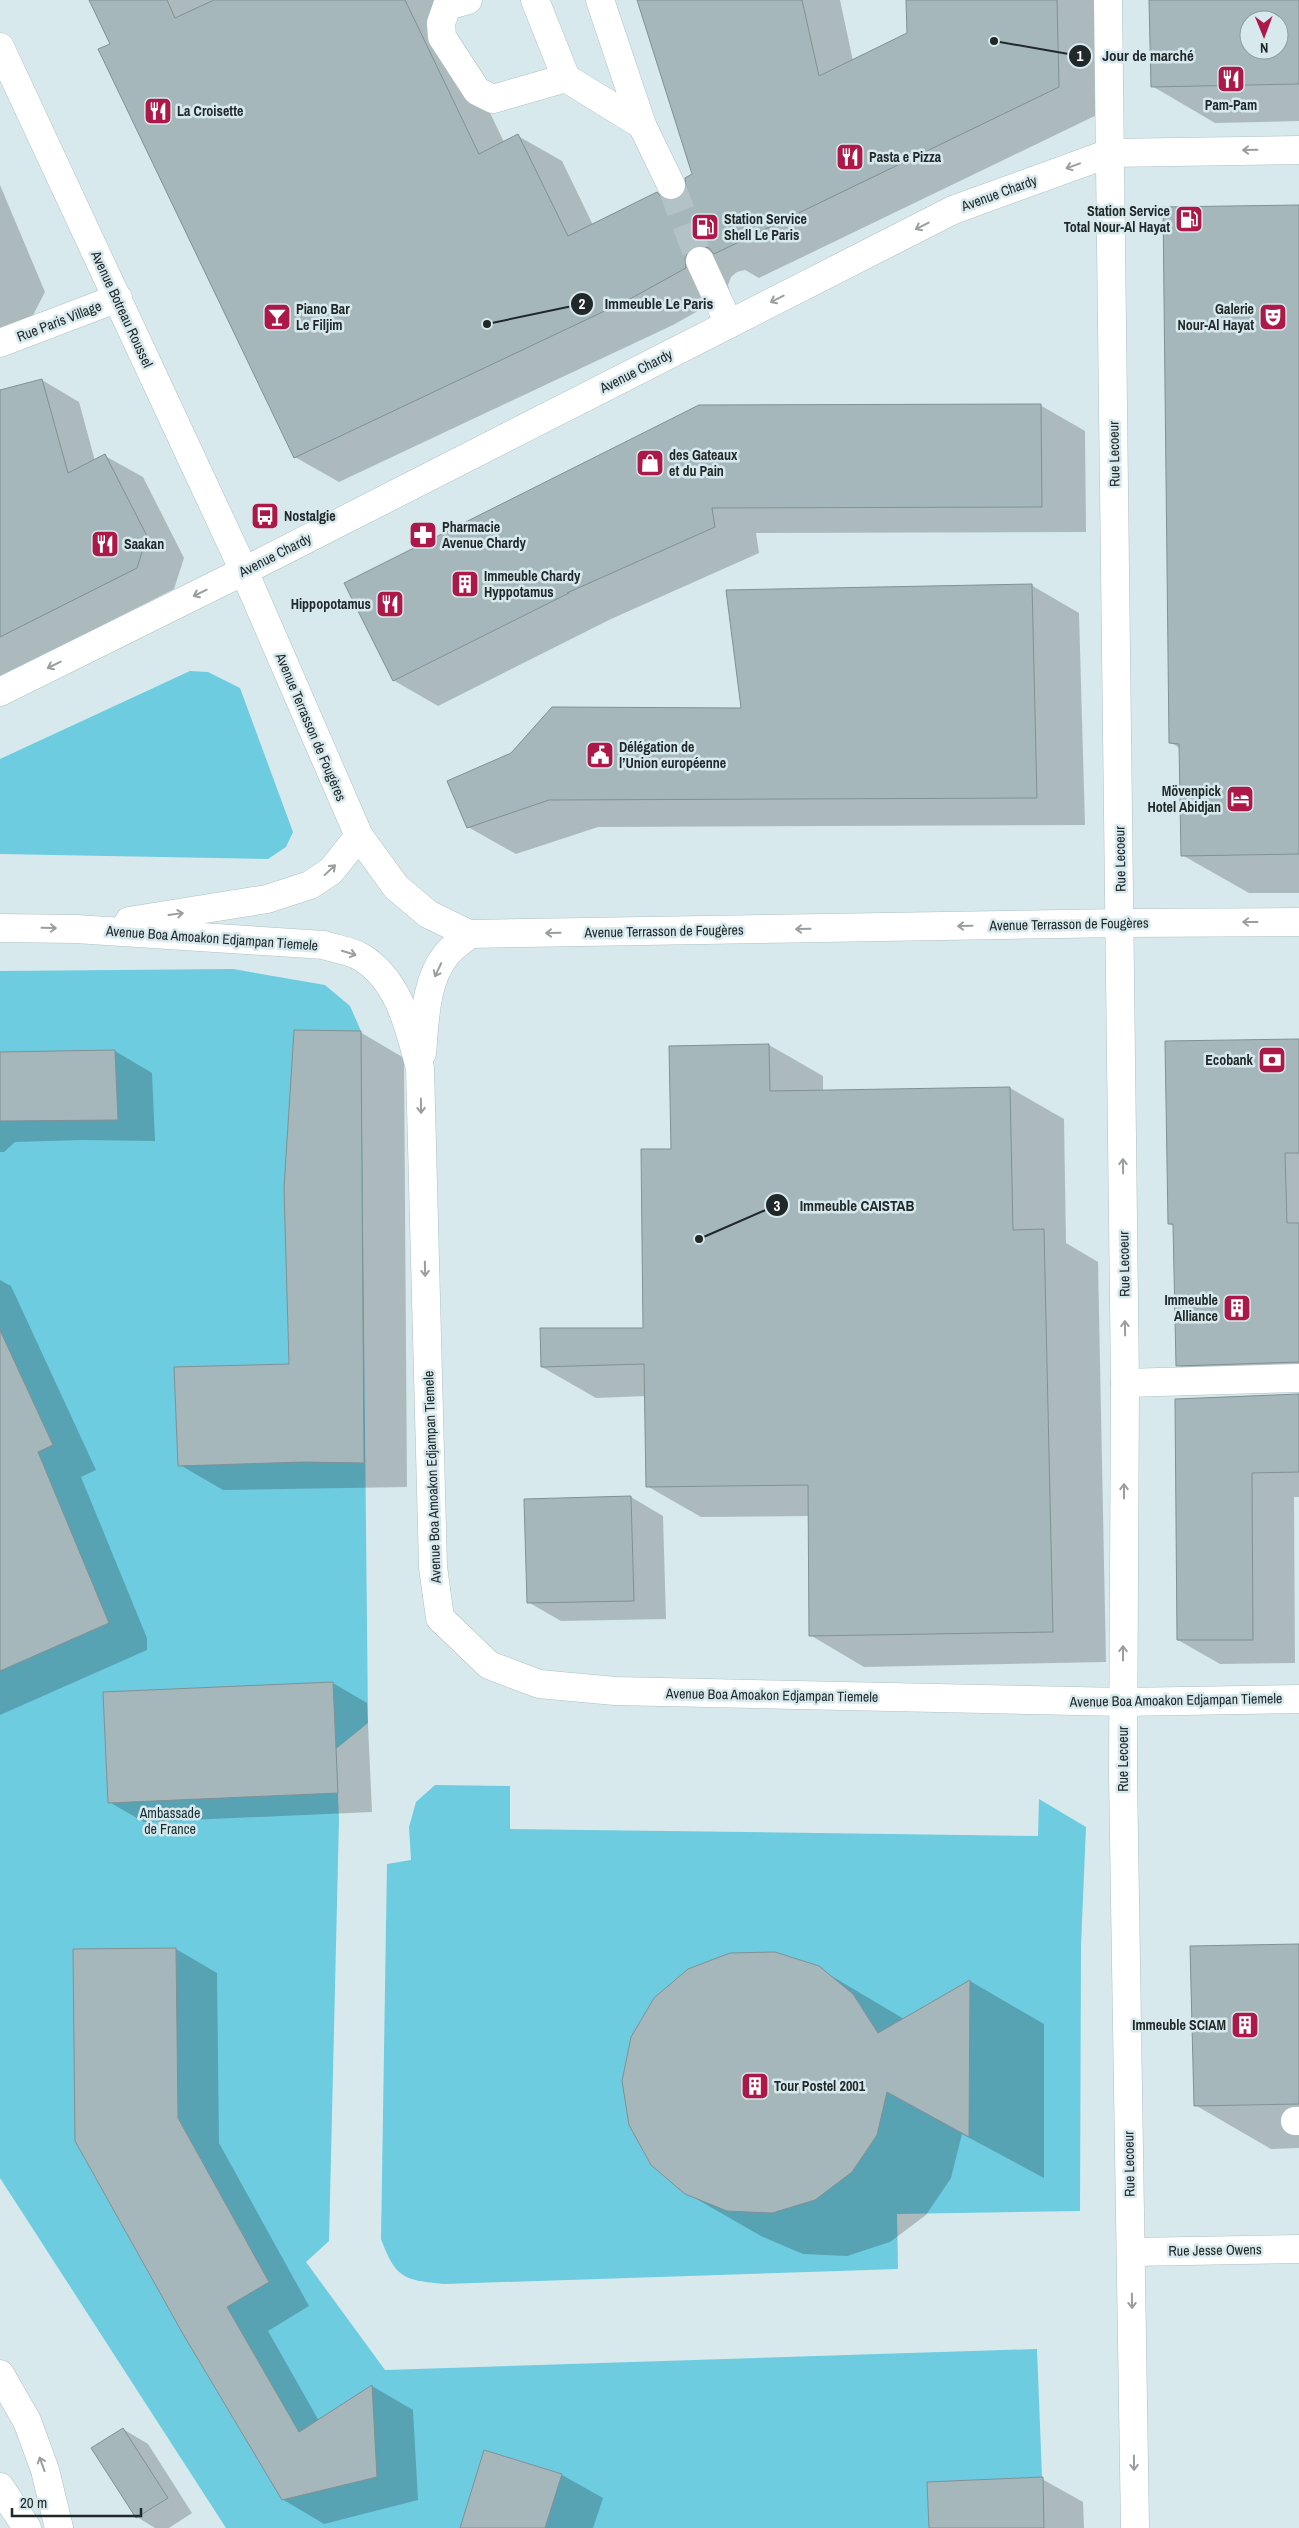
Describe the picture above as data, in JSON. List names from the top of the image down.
{
  "streets": {
    "main road": [
      "Avenue Chardy",
      "Avenue Botreau Roussel",
      "Rue Paris Village",
      "Rue Lecoeur",
      "Avenue Terrasson de Fougères",
      "Avenue Boa Amoakon Edjampan Tiemele",
      "Rue Jesse Owens"
    ]
  },
  "crossings": [
    ["Avenue Chardy", "Avenue Botreau Roussel"],
    ["Avenue Chardy", "Rue Lecoeur"],
    ["Avenue Chardy", "Avenue Terrasson de Fougères"],
    ["Avenue Botreau Roussel", "Rue Paris Village"],
    ["Avenue Botreau Roussel", "Avenue Terrasson de Fougères"],
    ["Rue Lecoeur", "Avenue Terrasson de Fougères"],
    ["Rue Lecoeur", "Avenue Boa Amoakon Edjampan Tiemele"],
    ["Rue Lecoeur", "Rue Jesse Owens"]
  ],
  "one_way": ["Avenue Chardy", "Avenue Terrasson de Fougères"],
  "parks": ["Ambassade de France"],
  "places": {
    "other": ["Jour de marché", "Immeuble Le Paris", "Immeuble CAISTAB"],
    "restaurant": [
      "Pam-Pam",
      "La Croisette",
      "Pasta e Pizza",
      "Saakan",
      "Hippopotamus"
    ],
    "fuel station": ["Station Service Total Nour-Al Hayat", "Station Service Shell Le Paris"],
    "bar": ["Piano Bar Le Filjim"],
    "theatre": ["Galerie Nour-Al Hayat"],
    "shop": ["des Gateaux et du Pain"],
    "bus stop": ["Nostalgie"],
    "pharmacy": ["Pharmacie Avenue Chardy"],
    "building": [
      "Immeuble Chardy Hyppotamus",
      "Immeuble Alliance",
      "Immeuble SCIAM",
      "Tour Postel 2001"
    ],
    "public building": ["Délégation de l’Union européenne"],
    "hotel": ["Mövenpick Hotel Abidjan"],
    "bank": ["Ecobank"]
  },
  "scale_bar": "20 m",
  "north": "bottom"
}
